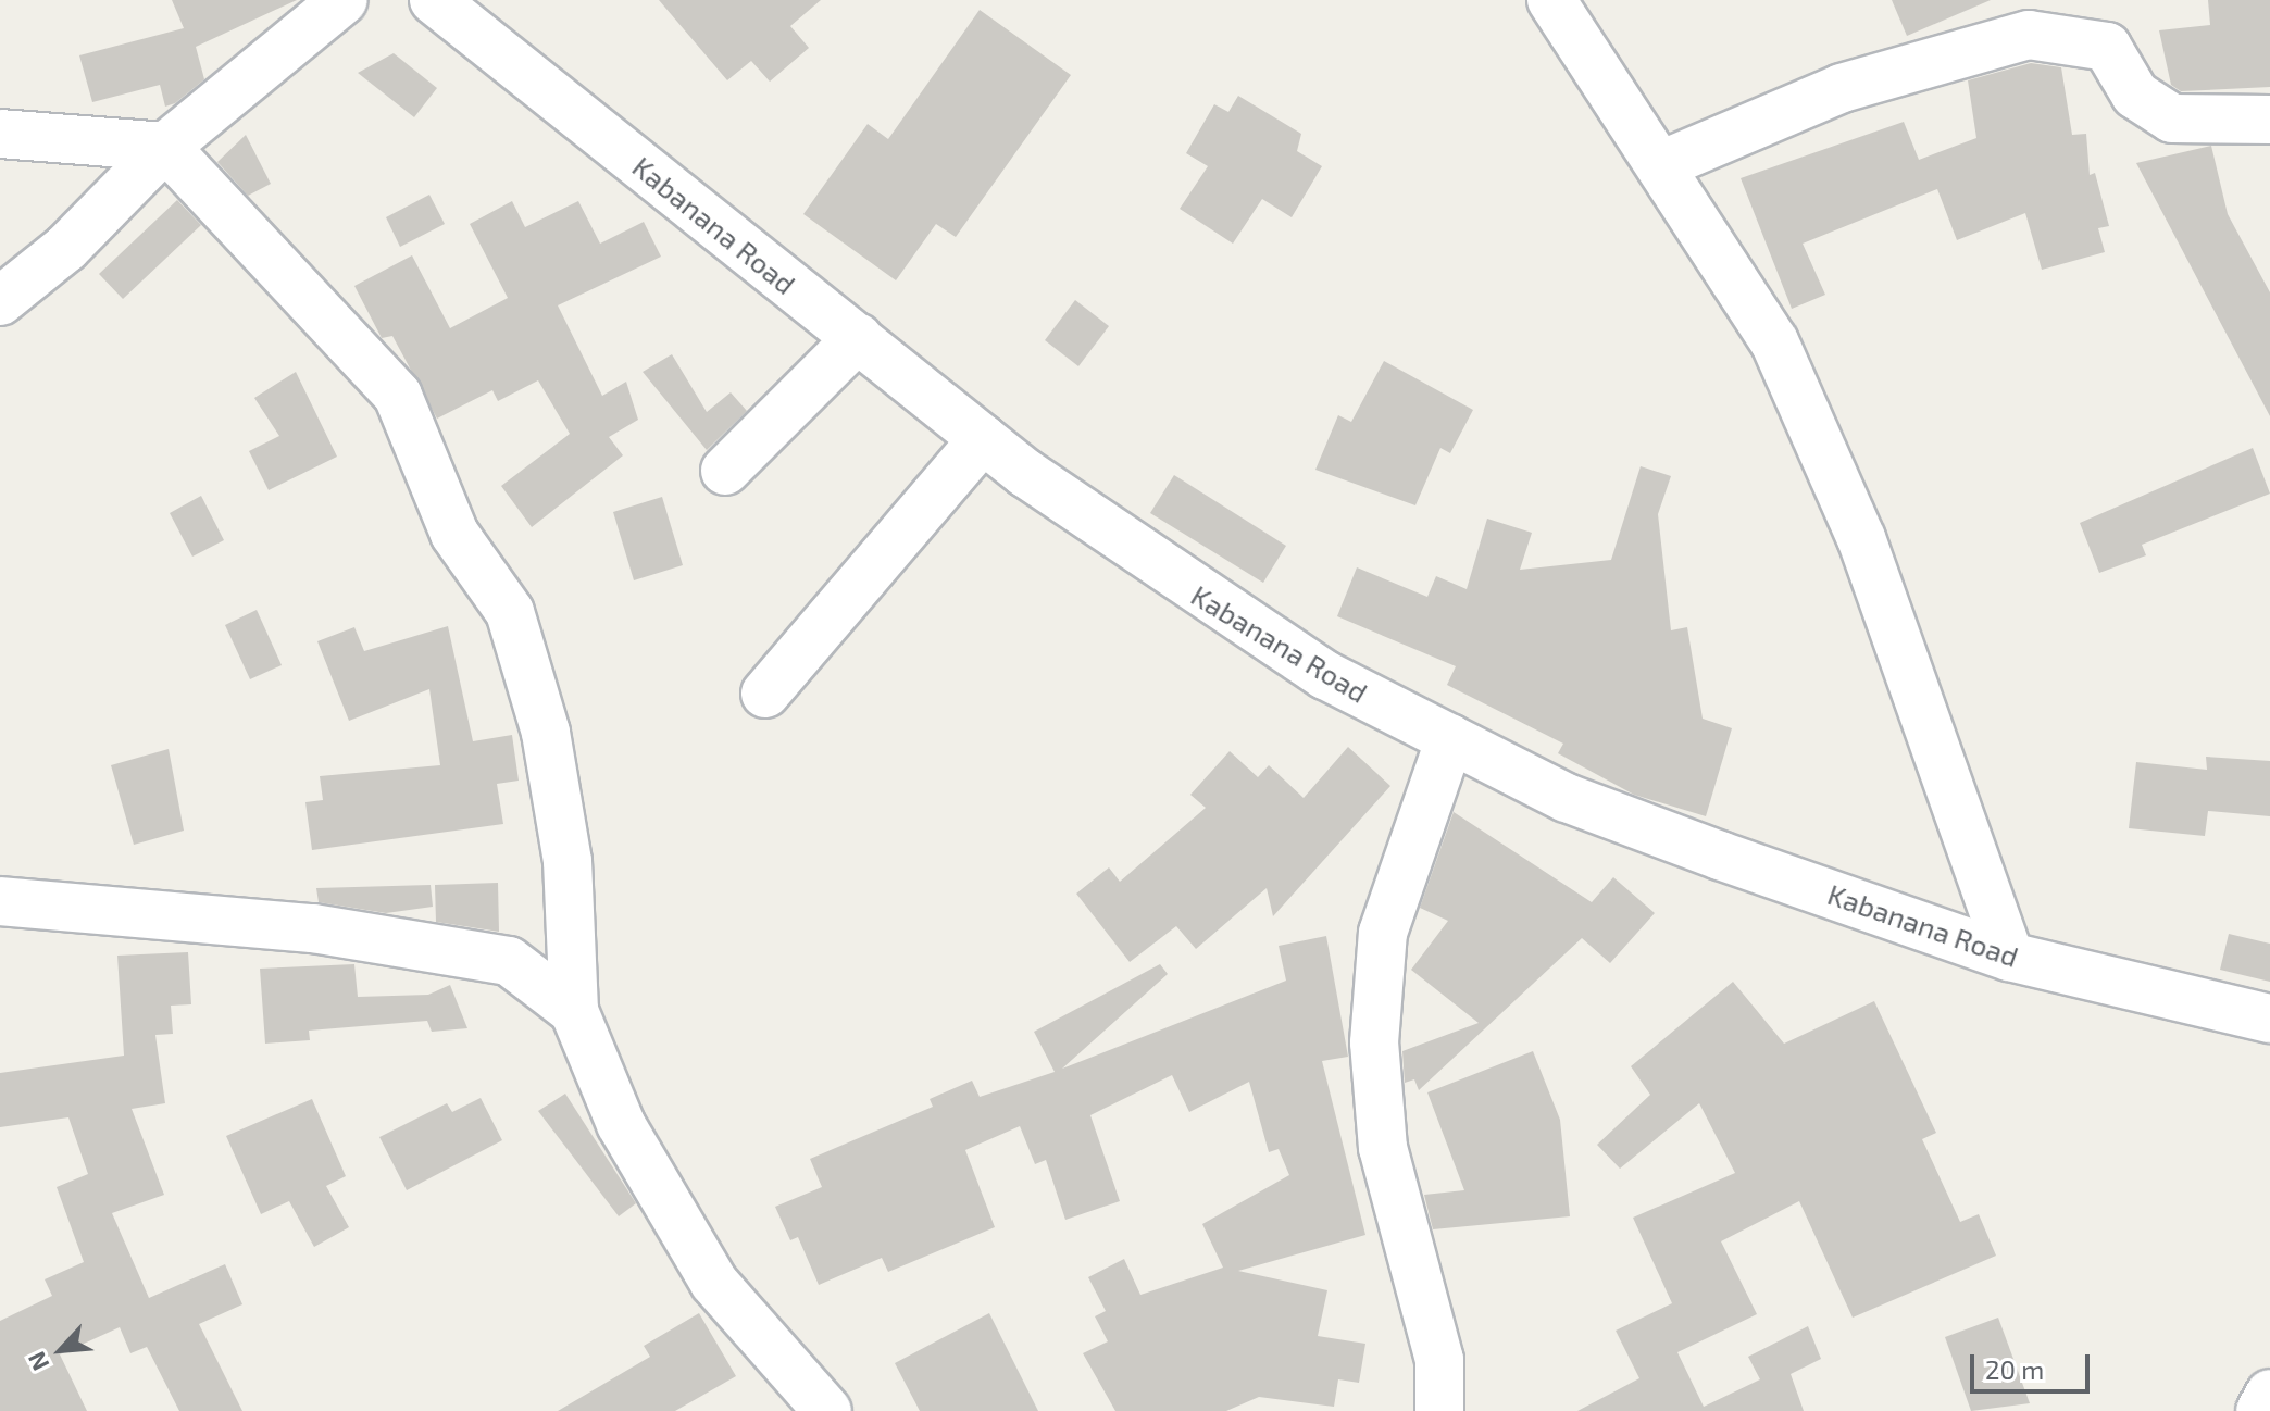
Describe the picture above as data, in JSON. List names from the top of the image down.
{
  "streets": {
    "street": ["Kabanana Road"]
  },
  "scale_bar": "20 m",
  "north": "bottom left"
}
